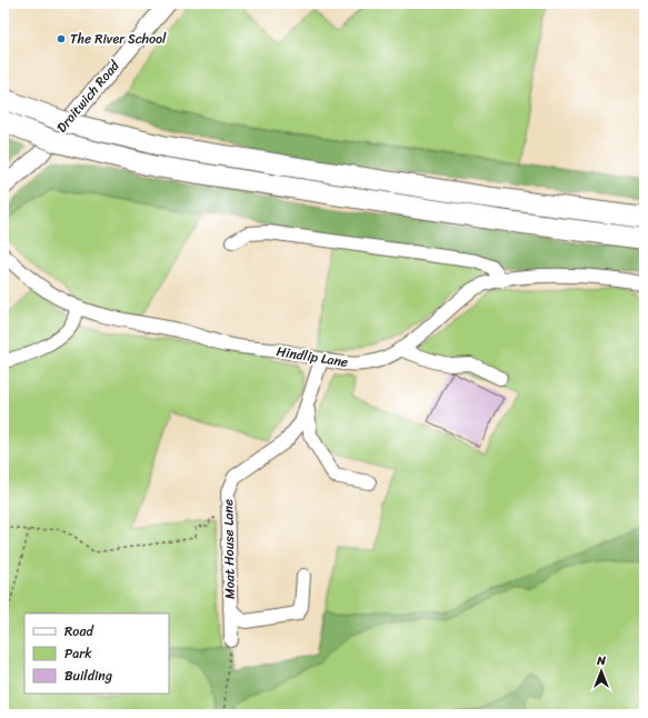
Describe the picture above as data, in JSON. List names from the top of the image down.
{
  "streets": {
    "main road": ["Droitwich Road"],
    "street": ["Hindlip Lane", "Moat House Lane"]
  },
  "crossings": [
    ["Hindlip Lane", "Moat House Lane"]
  ],
  "places": ["The River School"],
  "legend": ["Road", "Park", "Building"],
  "north": "top"
}
